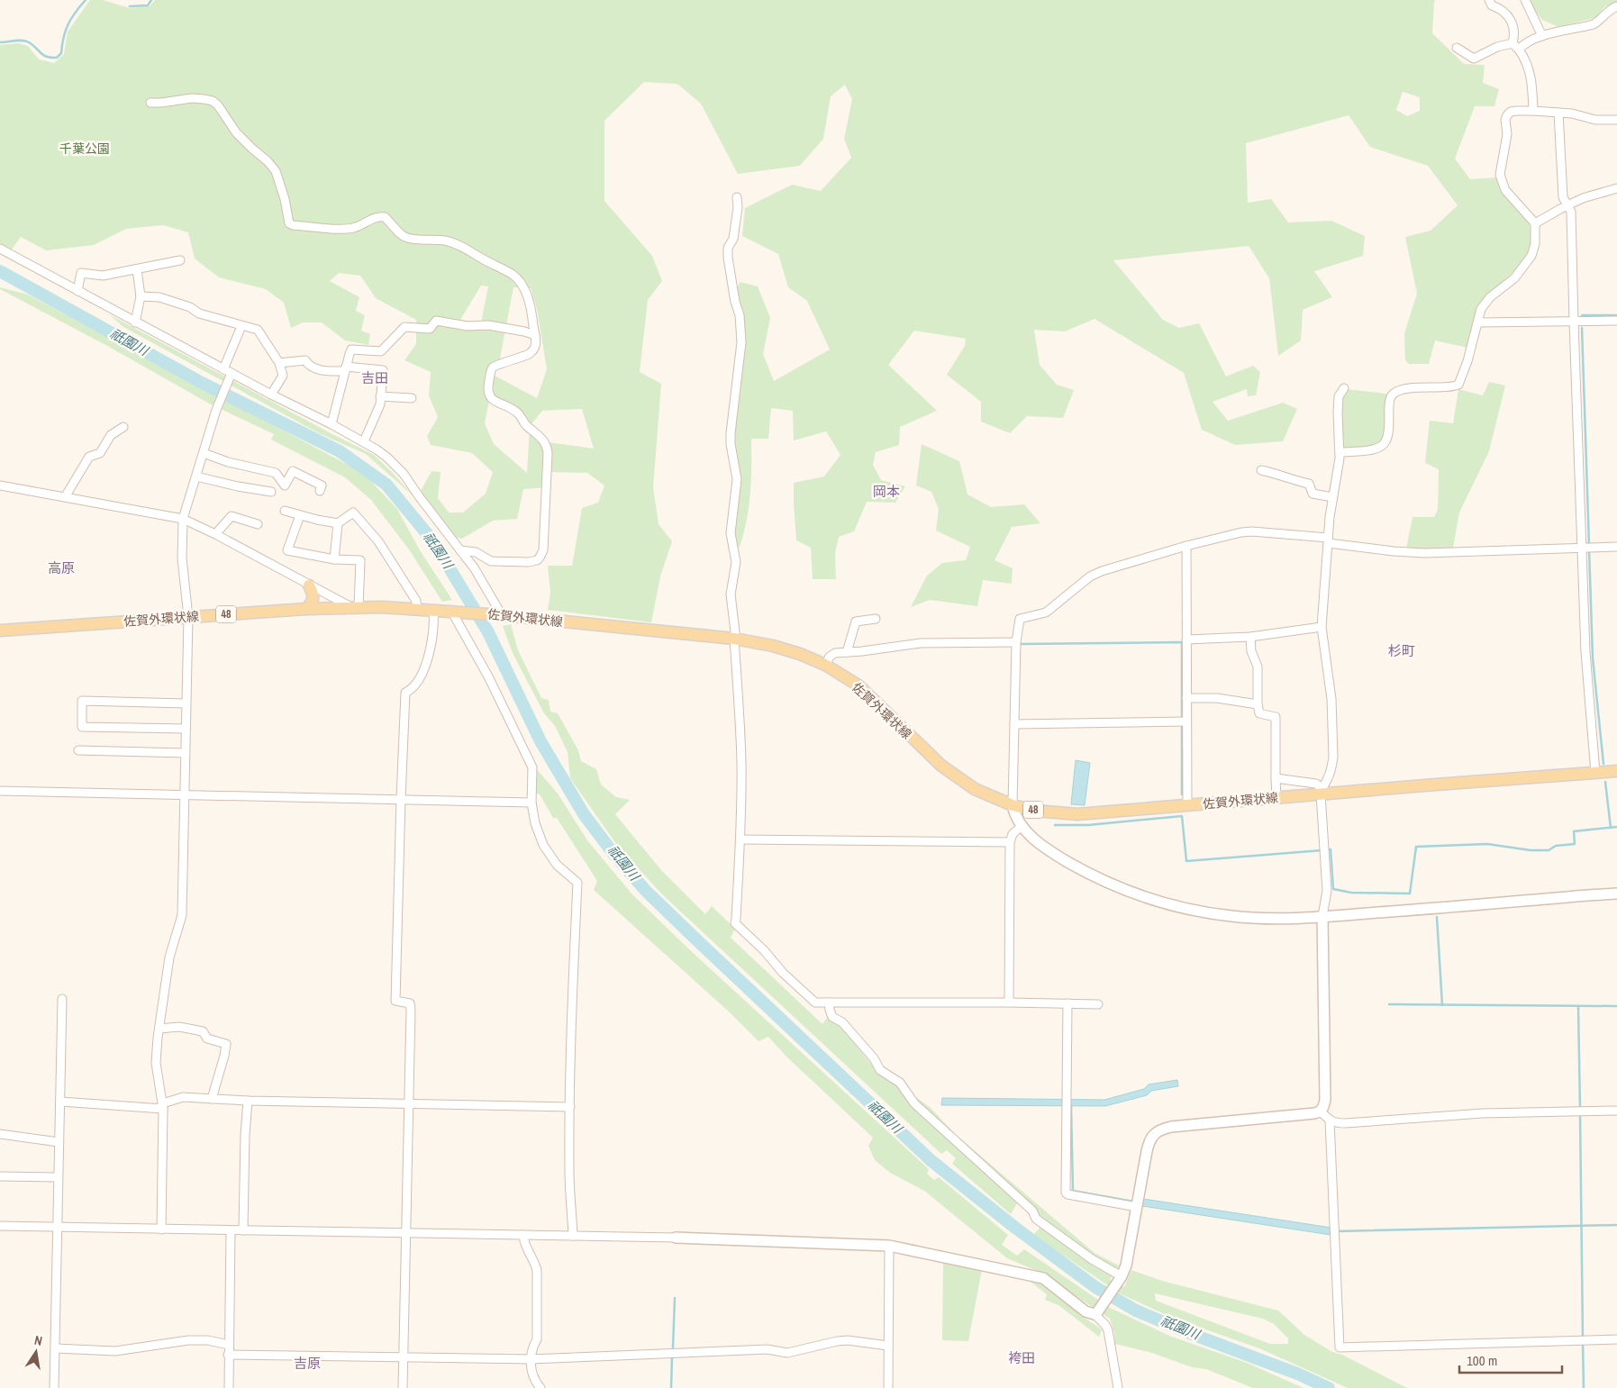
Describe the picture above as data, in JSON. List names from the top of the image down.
{
  "streets": {
    "main road": ["48", "佐賀外環状線"]
  },
  "districts": [
    "吉田",
    "岡本",
    "高原",
    "杉町",
    "袴田",
    "吉原"
  ],
  "water": ["祇園川"],
  "parks": ["千葉公園"],
  "scale_bar": "100 m",
  "north": "top"
}
